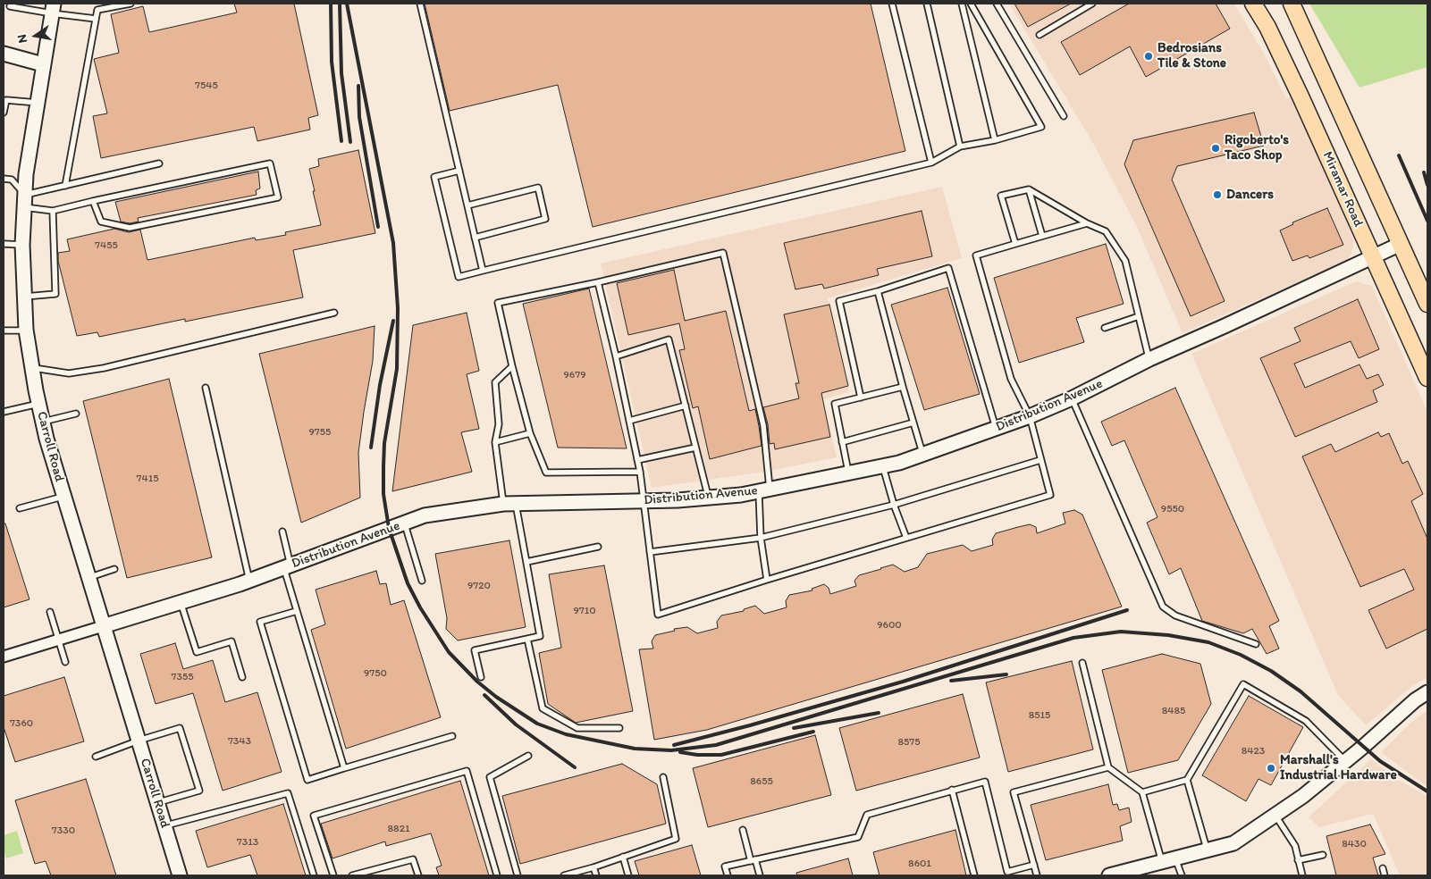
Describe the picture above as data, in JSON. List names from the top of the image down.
{
  "streets": {
    "main road": ["Miramar Road"],
    "street": ["Distribution Avenue", "Carroll Road"]
  },
  "crossings": [
    ["Miramar Road", "Distribution Avenue"],
    ["Distribution Avenue", "Carroll Road"]
  ],
  "places": [
    "Bedrosians Tile & Stone",
    "Rigoberto's Taco Shop",
    "Dancers",
    "Marshall's Industrial Hardware"
  ],
  "house_numbers": [
    "7545",
    "7455",
    "9679",
    "9755",
    "7415",
    "9550",
    "9720",
    "9710",
    "9600",
    "9750",
    "7355",
    "8485",
    "8515",
    "7360",
    "7343",
    "8575",
    "8423",
    "8655",
    "8821",
    "7330",
    "7313",
    "8430",
    "8601"
  ],
  "north": "left"
}
